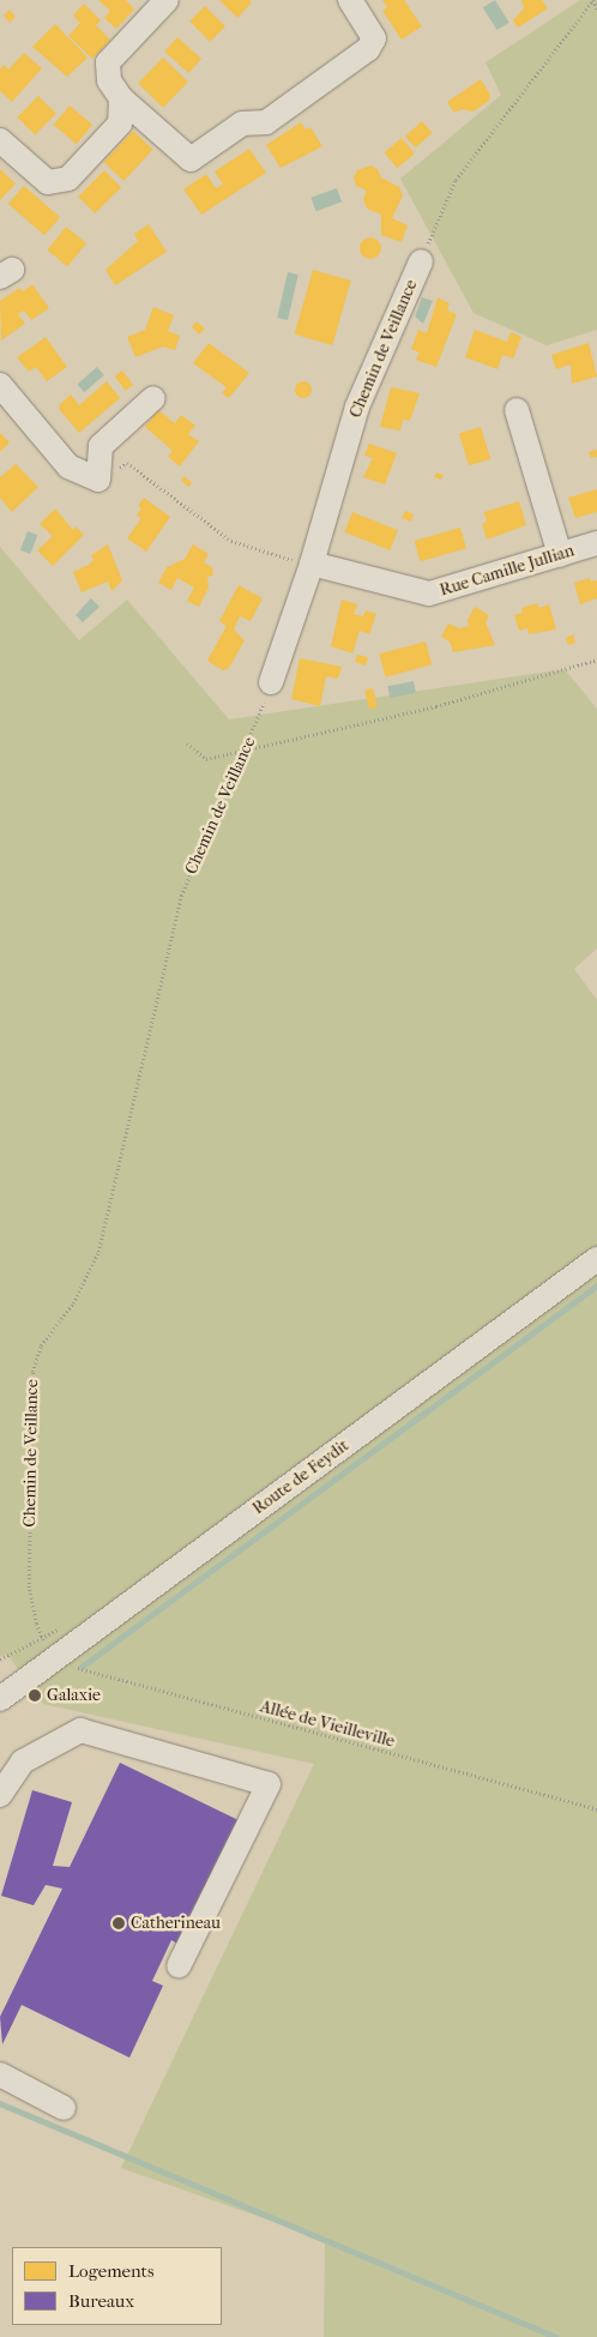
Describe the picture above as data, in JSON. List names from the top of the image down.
{
  "streets": {
    "street": ["Chemin de Veillance", "Rue Camille Jullian", "Route de Feydit"],
    "path": ["Allée de Vieilleville"]
  },
  "crossings": [
    ["Chemin de Veillance", "Rue Camille Jullian"],
    ["Chemin de Veillance", "Route de Feydit"],
    ["Chemin de Veillance", "Allée de Vieilleville"],
    ["Route de Feydit", "Allée de Vieilleville"]
  ],
  "places": ["Galaxie", "Catherineau"],
  "legend": ["Logements", "Bureaux"]
}
